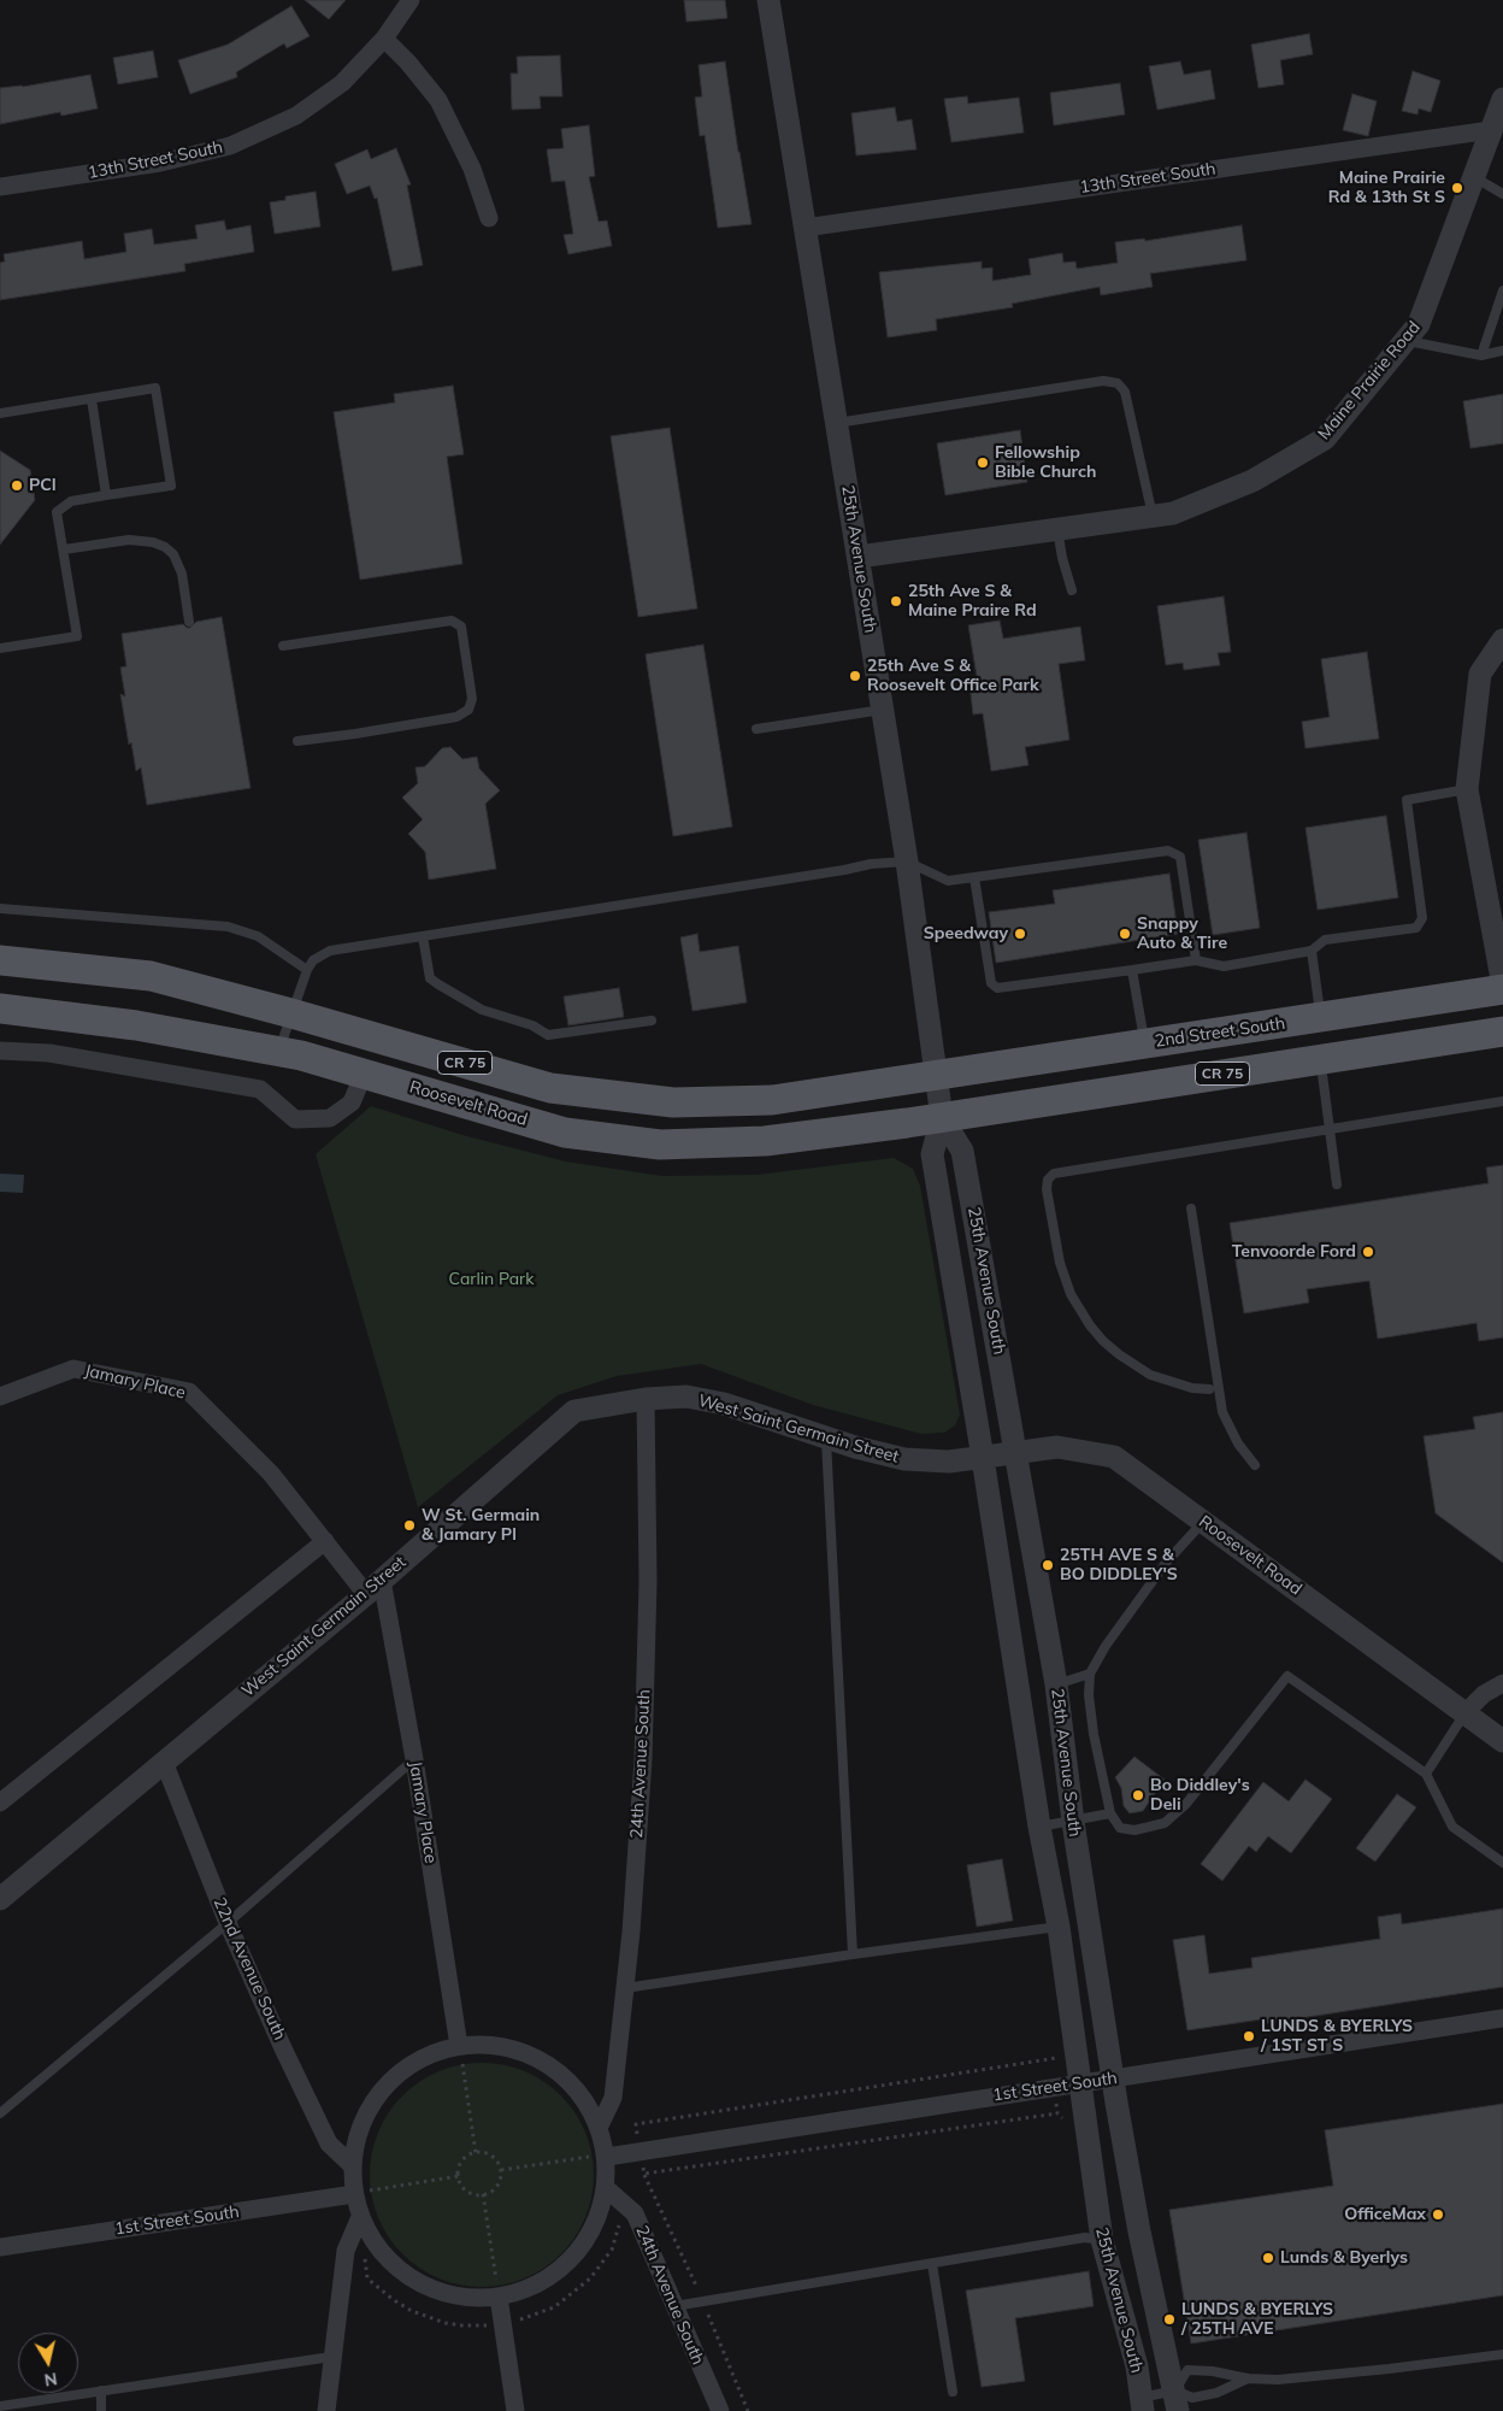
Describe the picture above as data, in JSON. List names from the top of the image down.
{
  "streets": {
    "main road": ["2nd Street South", "CR 75", "Roosevelt Road"],
    "street": [
      "13th Street South",
      "Maine Prairie Road",
      "25th Avenue South",
      "Jamary Place",
      "West Saint Germain Street",
      "24th Avenue South",
      "22nd Avenue South",
      "1st Street South"
    ]
  },
  "crossings": [
    ["13th Street South", "Maine Prairie Road"],
    ["13th Street South", "25th Avenue South"],
    ["Maine Prairie Road", "25th Avenue South"],
    ["25th Avenue South", "2nd Street South"],
    ["25th Avenue South", "CR 75"],
    ["25th Avenue South", "Roosevelt Road"],
    ["25th Avenue South", "West Saint Germain Street"],
    ["25th Avenue South", "1st Street South"],
    ["2nd Street South", "CR 75"],
    ["CR 75", "Roosevelt Road"],
    ["Roosevelt Road", "West Saint Germain Street"],
    ["Jamary Place", "West Saint Germain Street"],
    ["West Saint Germain Street", "24th Avenue South"],
    ["West Saint Germain Street", "22nd Avenue South"]
  ],
  "parks": ["Carlin Park"],
  "places": [
    "Maine Prairie Rd & 13th St S",
    "Fellowship Bible Church",
    "PCI",
    "25th Ave S & Maine Praire Rd",
    "25th Ave S & Roosevelt Office Park",
    "Speedway",
    "Snappy Auto & Tire",
    "Tenvoorde Ford",
    "W St. Germain & Jamary Pl",
    "25TH AVE S & BO DIDDLEY'S",
    "Bo Diddley's Deli",
    "LUNDS & BYERLYS / 1ST ST S",
    "OfficeMax",
    "Lunds & Byerlys",
    "LUNDS & BYERLYS / 25TH AVE"
  ],
  "north": "bottom"
}
